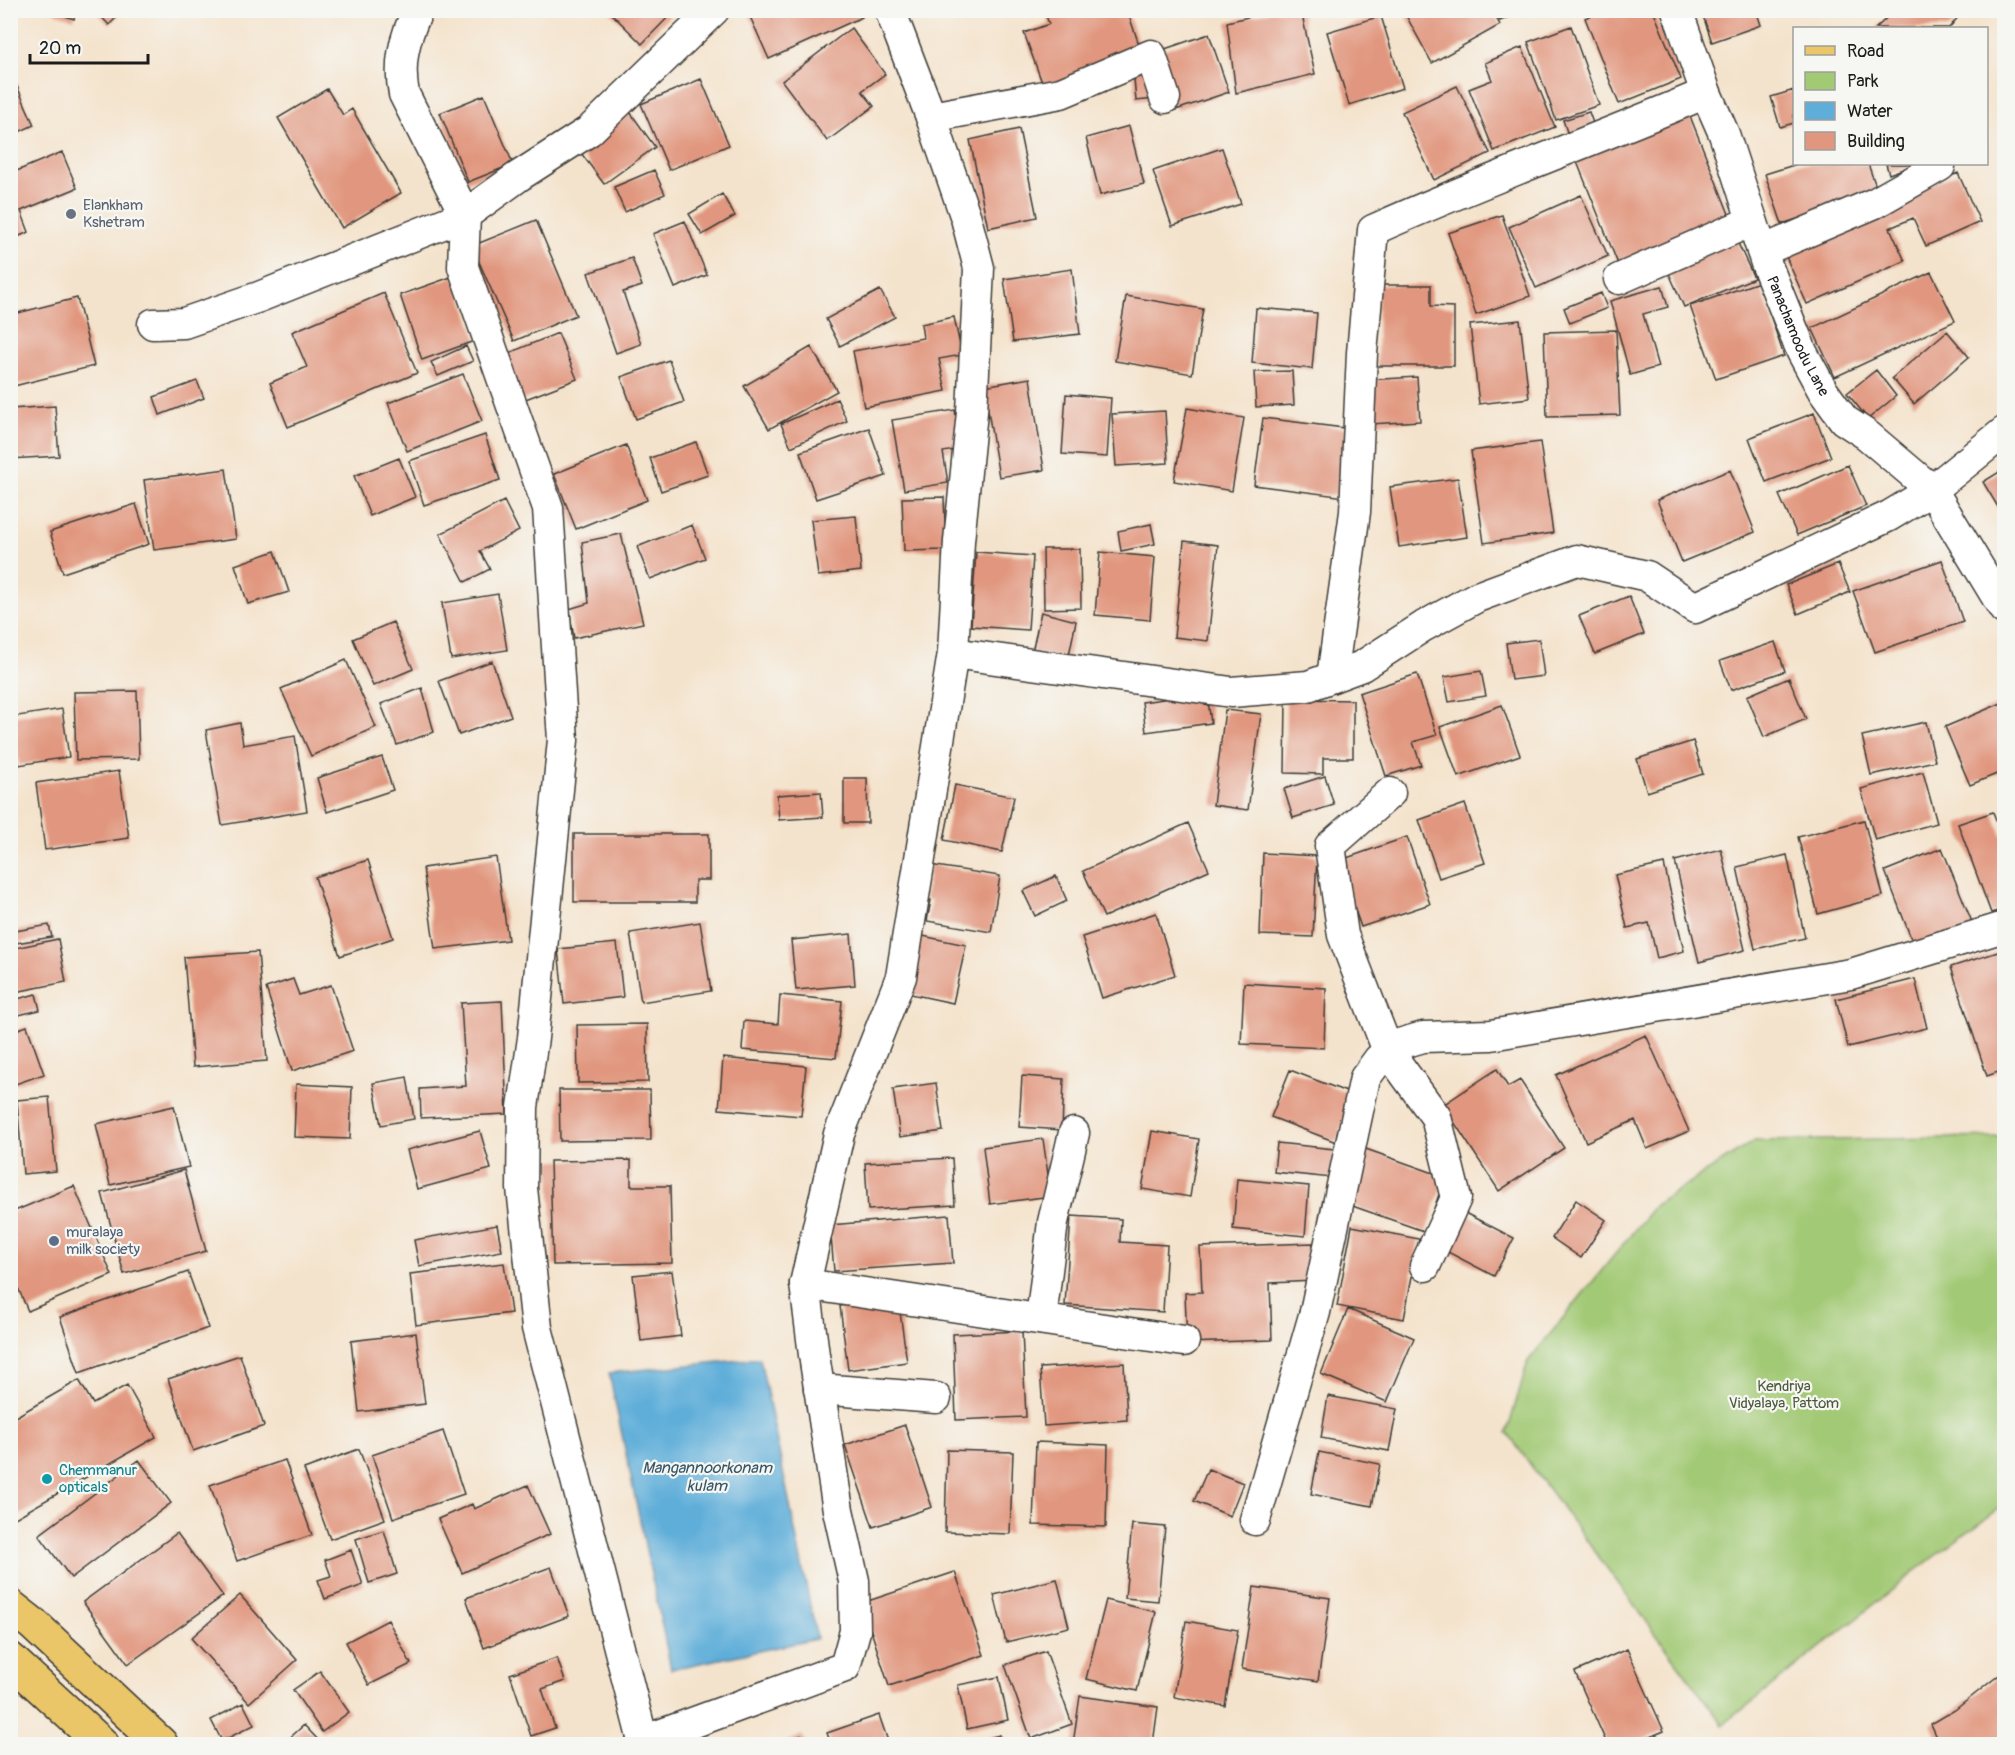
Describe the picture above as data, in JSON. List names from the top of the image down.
{
  "streets": {
    "street": ["Panachamoodu Lane"]
  },
  "water": ["Mangannoorkonam kulam"],
  "parks": ["Kendriya Vidyalaya, Pattom"],
  "places": ["Elankham Kshetram", "muralaya milk society", "Chemmanur opticals"],
  "legend": [
    "Road",
    "Park",
    "Water",
    "Building"
  ],
  "scale_bar": "20 m"
}
